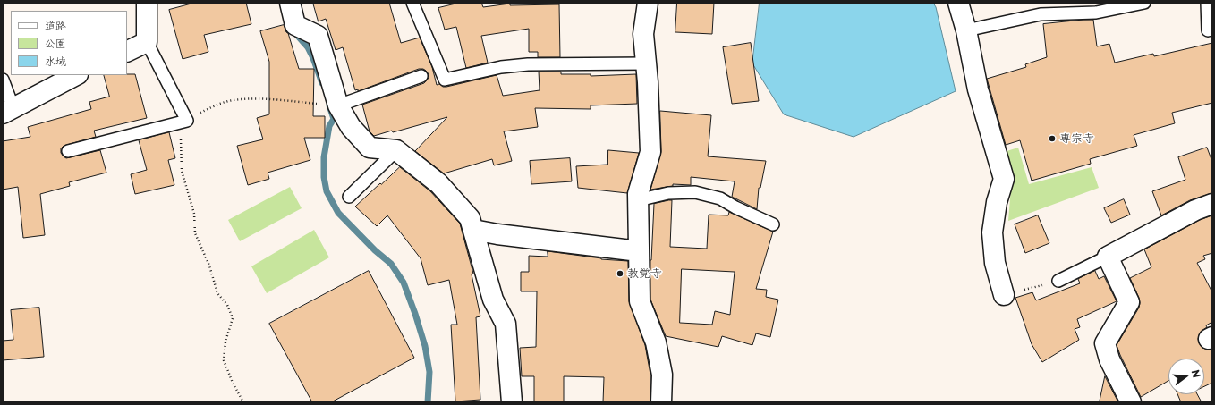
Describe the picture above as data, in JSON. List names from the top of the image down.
{
  "places": ["専宗寺", "教覚寺"],
  "legend": ["道路", "公園", "水域"],
  "north": "right"
}
